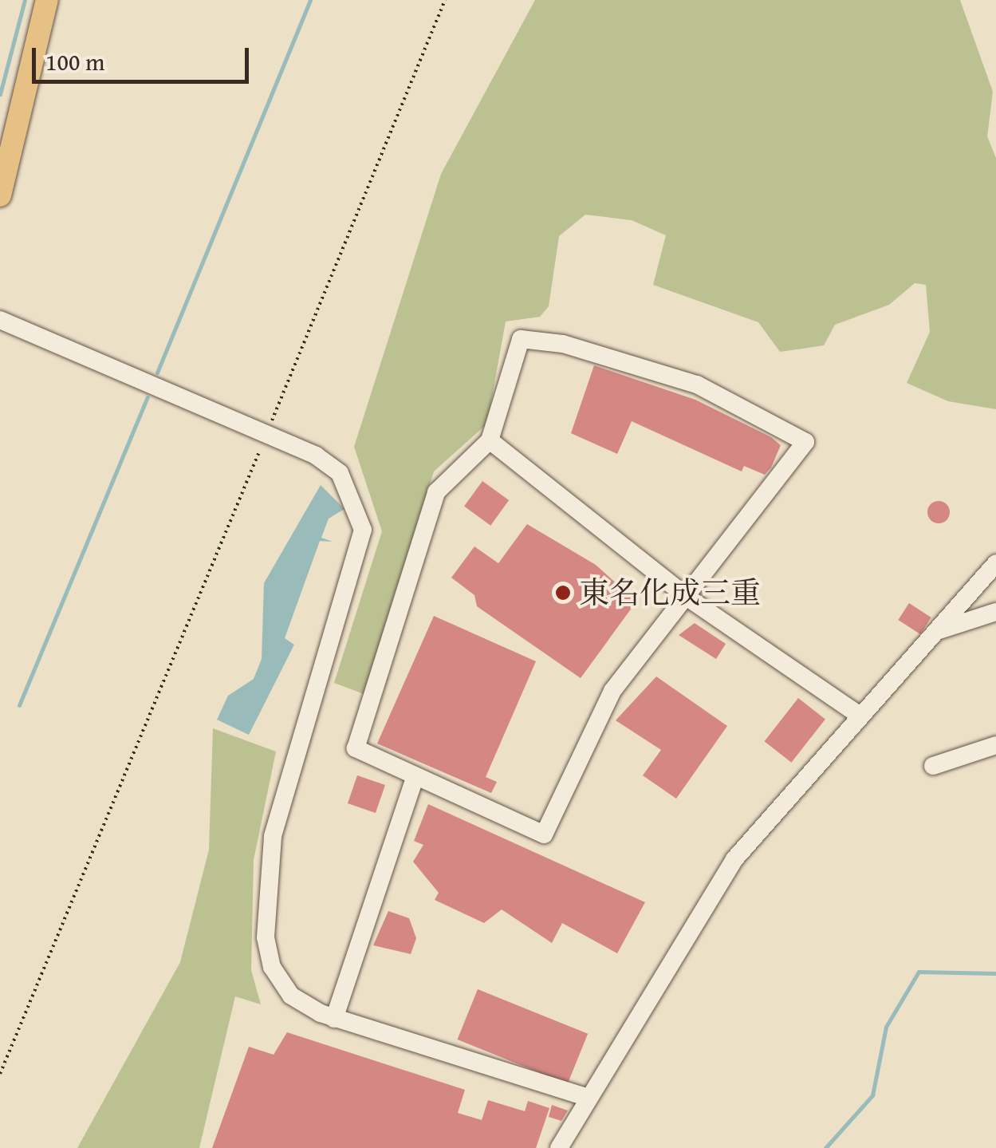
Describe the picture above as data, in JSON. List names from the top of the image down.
{
  "places": ["東名化成三重"],
  "scale_bar": "100 m"
}
